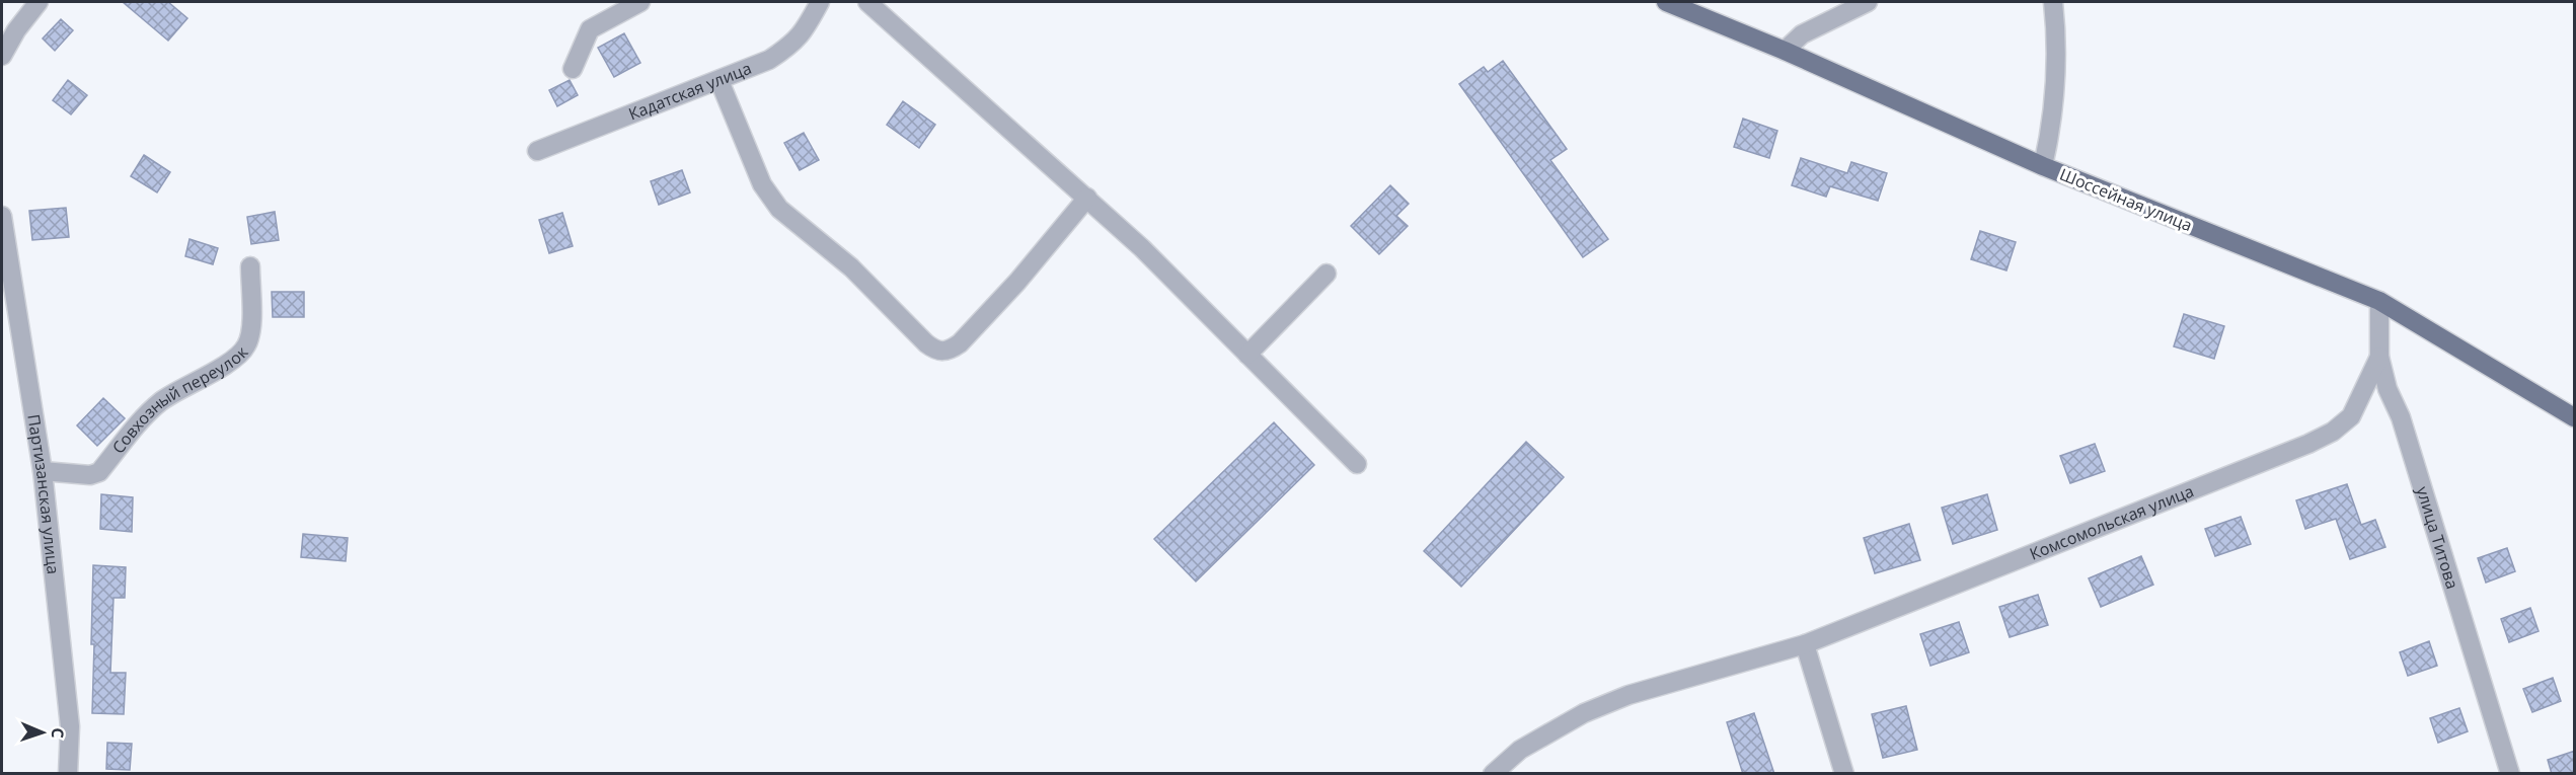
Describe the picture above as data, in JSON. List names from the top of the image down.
{
  "streets": {
    "main road": ["Шоссейная улица"],
    "street": [
      "Кадатская улица",
      "Совхозный переулок",
      "Партизанская улица",
      "Комсомольская улица",
      "улица Титова"
    ]
  },
  "crossings": [
    ["Шоссейная улица", "улица Титова"],
    ["Совхозный переулок", "Партизанская улица"],
    ["Комсомольская улица", "улица Титова"]
  ],
  "north": "right"
}
